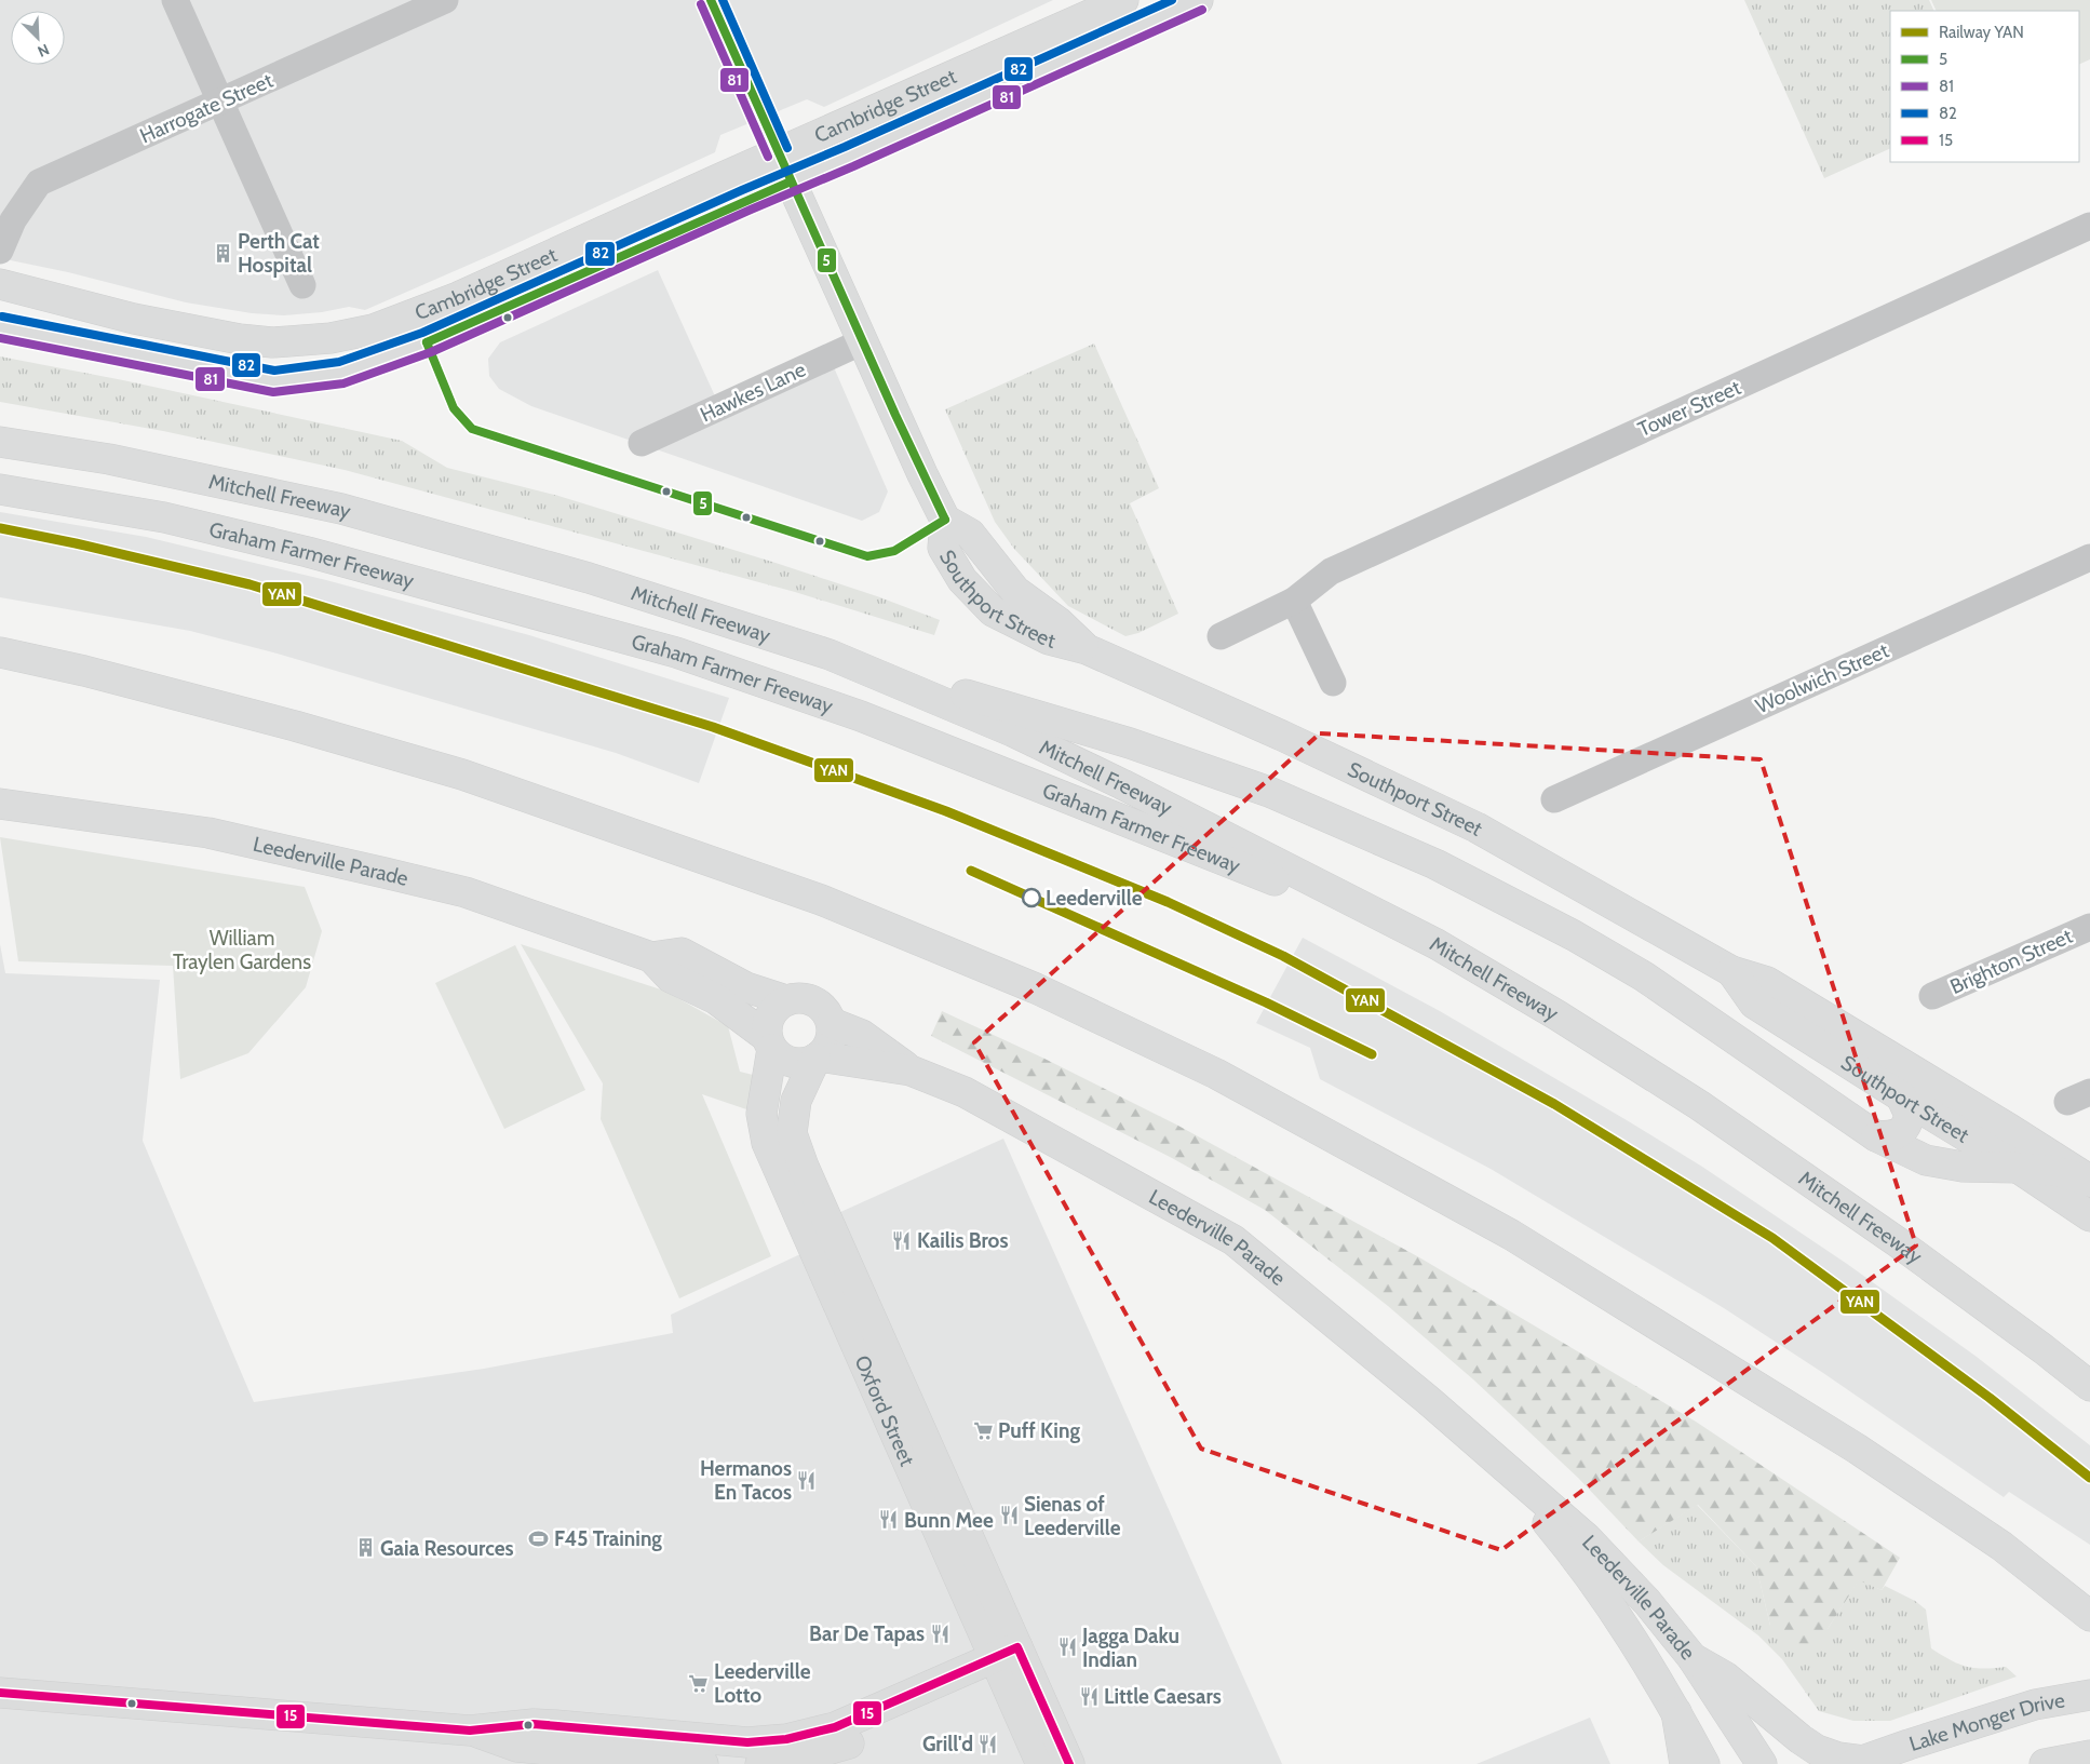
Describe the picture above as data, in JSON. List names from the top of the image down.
{
  "streets": {
    "main road": [
      "Cambridge Street",
      "Mitchell Freeway",
      "Graham Farmer Freeway",
      "Southport Street",
      "Leederville Parade",
      "Oxford Street",
      "Lake Monger Drive"
    ],
    "street": [
      "Harrogate Street",
      "Hawkes Lane",
      "Tower Street",
      "Woolwich Street",
      "Brighton Street"
    ]
  },
  "crossings": [
    ["Cambridge Street", "Southport Street"],
    ["Hawkes Lane", "Southport Street"],
    ["Mitchell Freeway", "Graham Farmer Freeway"],
    ["Leederville Parade", "Oxford Street"]
  ],
  "parks": ["William Traylen Gardens"],
  "places": {
    "building": ["Perth Cat Hospital", "Gaia Resources"],
    "other": ["Leederville"],
    "restaurant": [
      "Kailis Bros",
      "Hermanos En Tacos",
      "Sienas of Leederville",
      "Bunn Mee",
      "Bar De Tapas",
      "Jagga Daku Indian",
      "Little Caesars",
      "Grill'd"
    ],
    "supermarket": ["Puff King", "Leederville Lotto"],
    "sports": ["F45 Training"]
  },
  "lines": [
    "transit line 5",
    "transit line 82",
    "transit line 81",
    "rail line YAN",
    "transit line 15"
  ],
  "legend": [
    "Railway YAN",
    "5",
    "81",
    "82",
    "15"
  ],
  "north": "bottom right"
}
